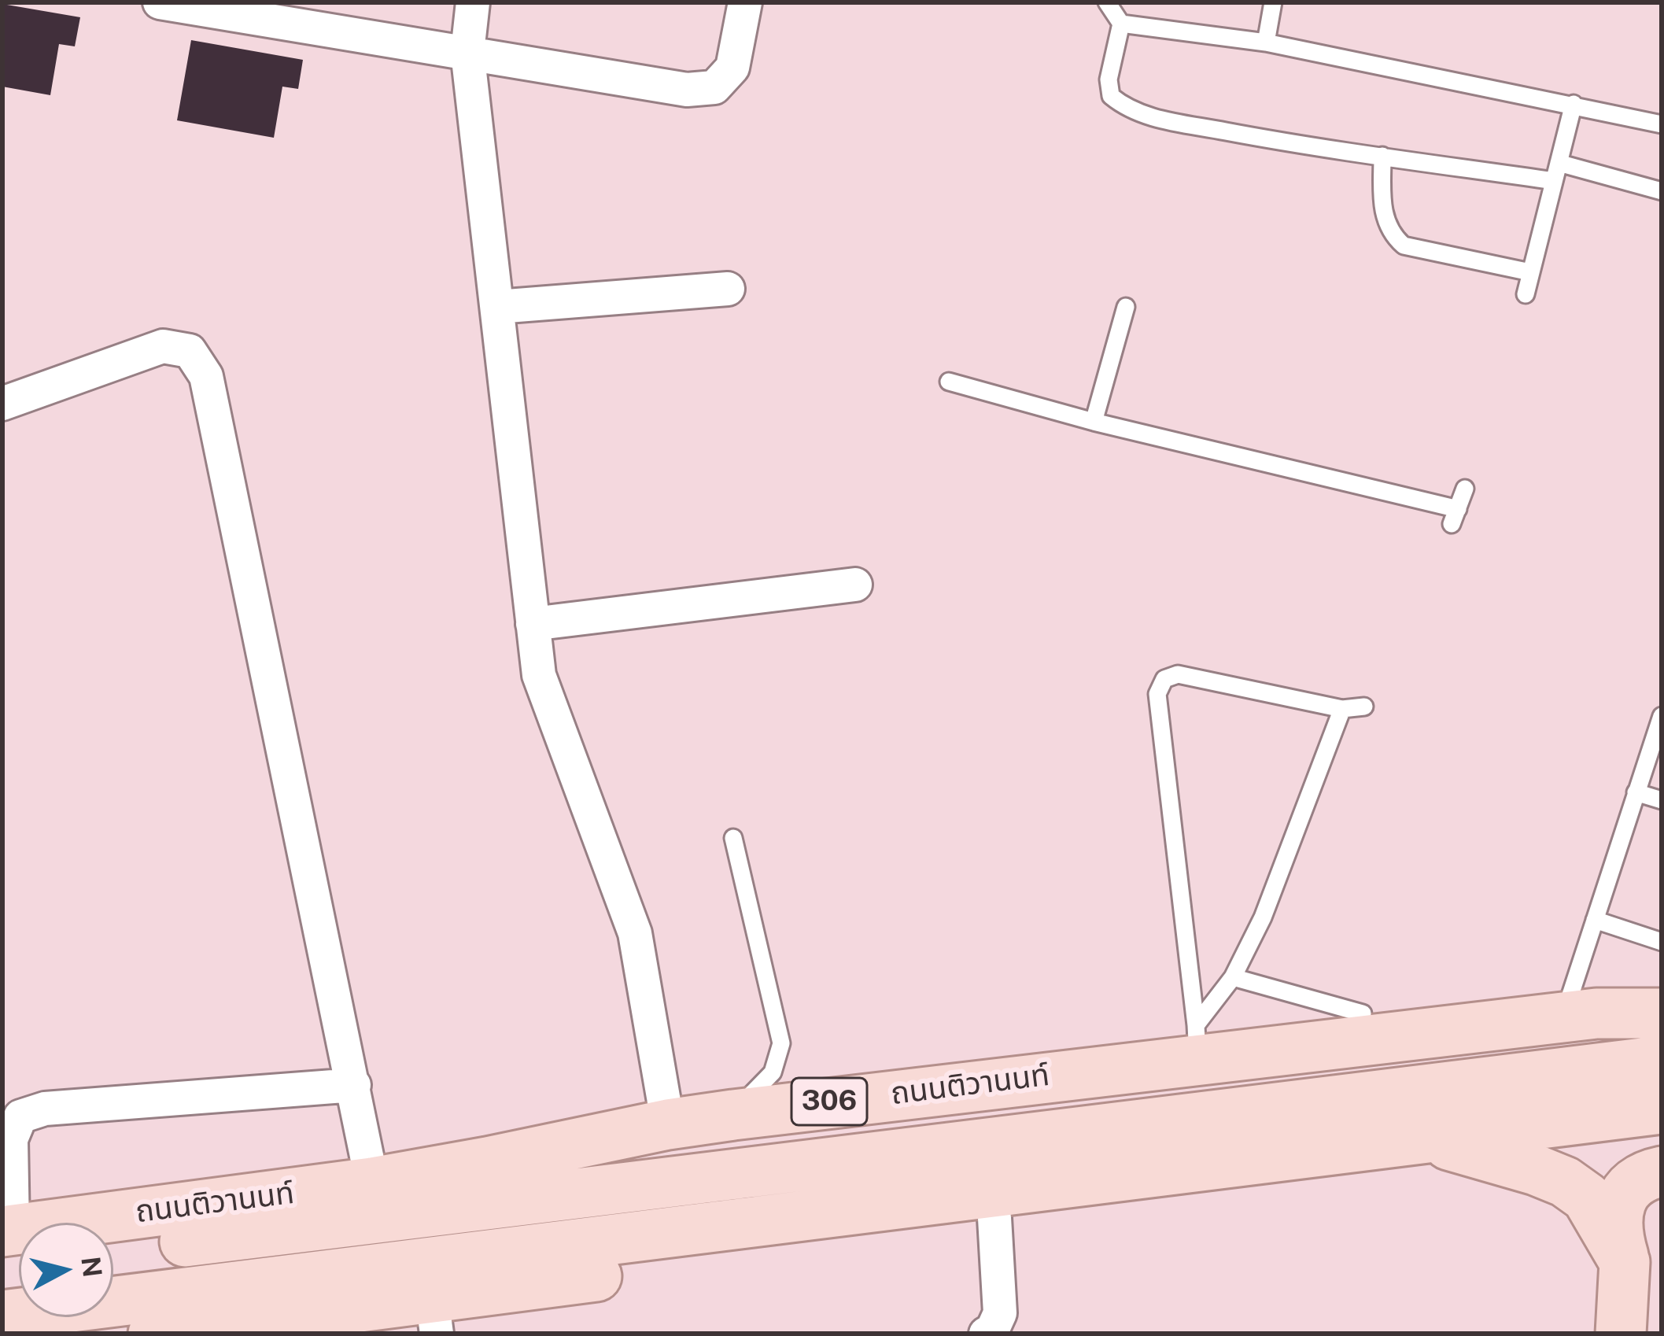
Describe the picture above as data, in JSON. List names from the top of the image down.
{
  "streets": {
    "main road": ["ถนนติวานนท์", "306"]
  },
  "north": "right"
}
